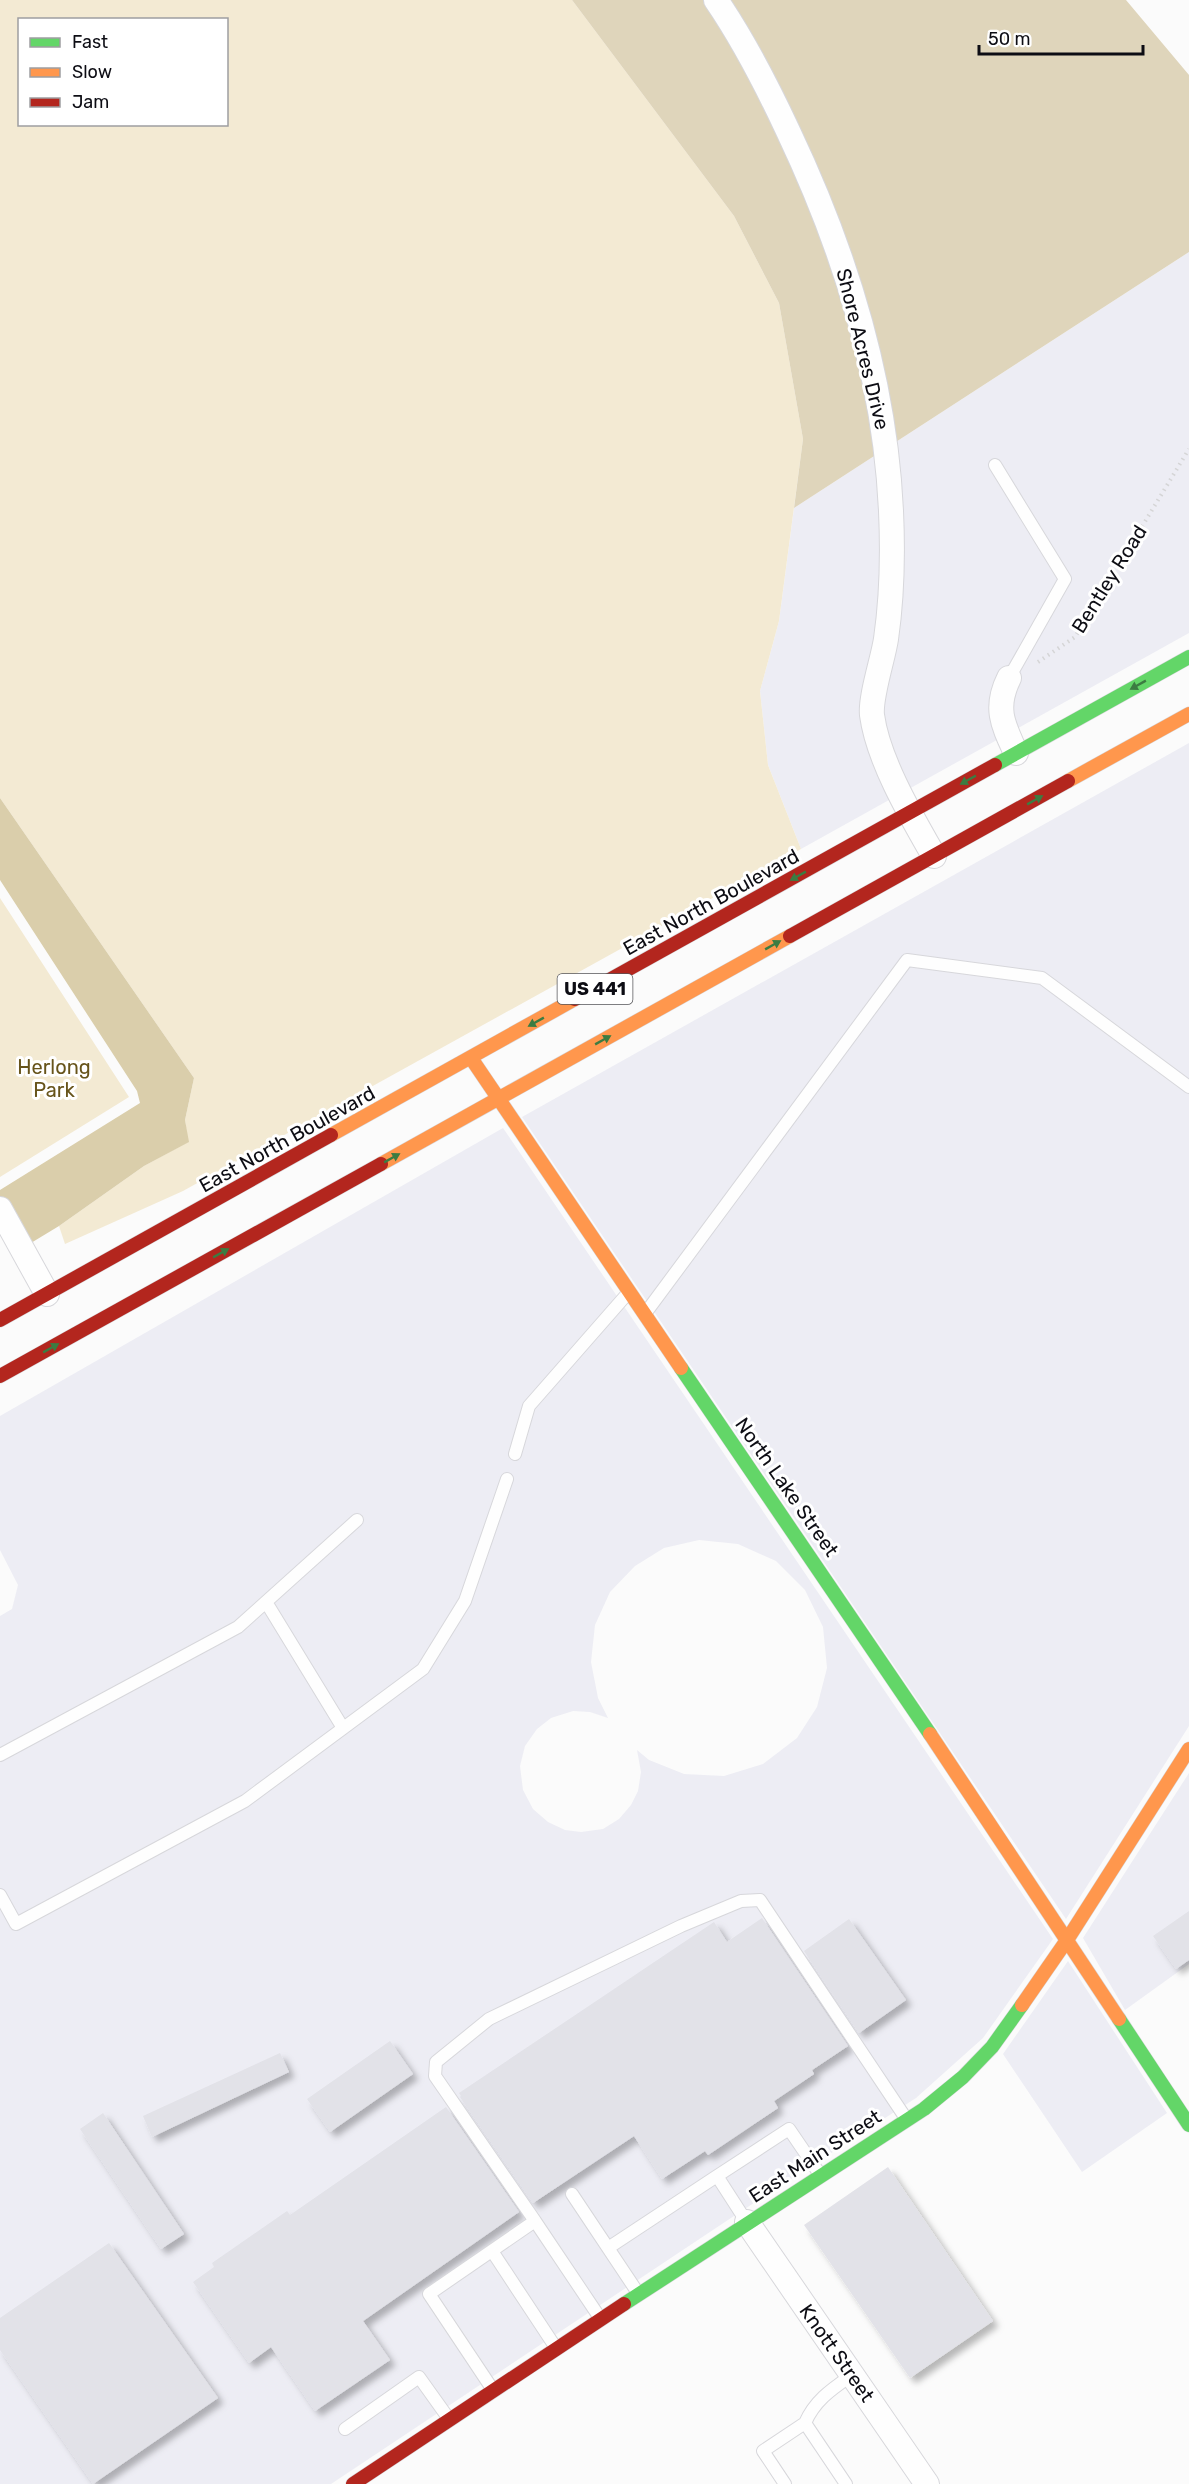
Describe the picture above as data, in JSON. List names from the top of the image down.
{
  "streets": {
    "main road": [
      "East North Boulevard",
      "US 441",
      "North Lake Street",
      "East Main Street"
    ],
    "street": ["Shore Acres Drive", "Knott Street"],
    "path": ["Bentley Road"]
  },
  "crossings": [
    ["Shore Acres Drive", "East North Boulevard"],
    ["Shore Acres Drive", "US 441"],
    ["East North Boulevard", "North Lake Street"],
    ["US 441", "North Lake Street"],
    ["North Lake Street", "East Main Street"],
    ["East Main Street", "Knott Street"]
  ],
  "parks": ["Herlong Park"],
  "legend": ["Fast", "Slow", "Jam"],
  "scale_bar": "50 m"
}
